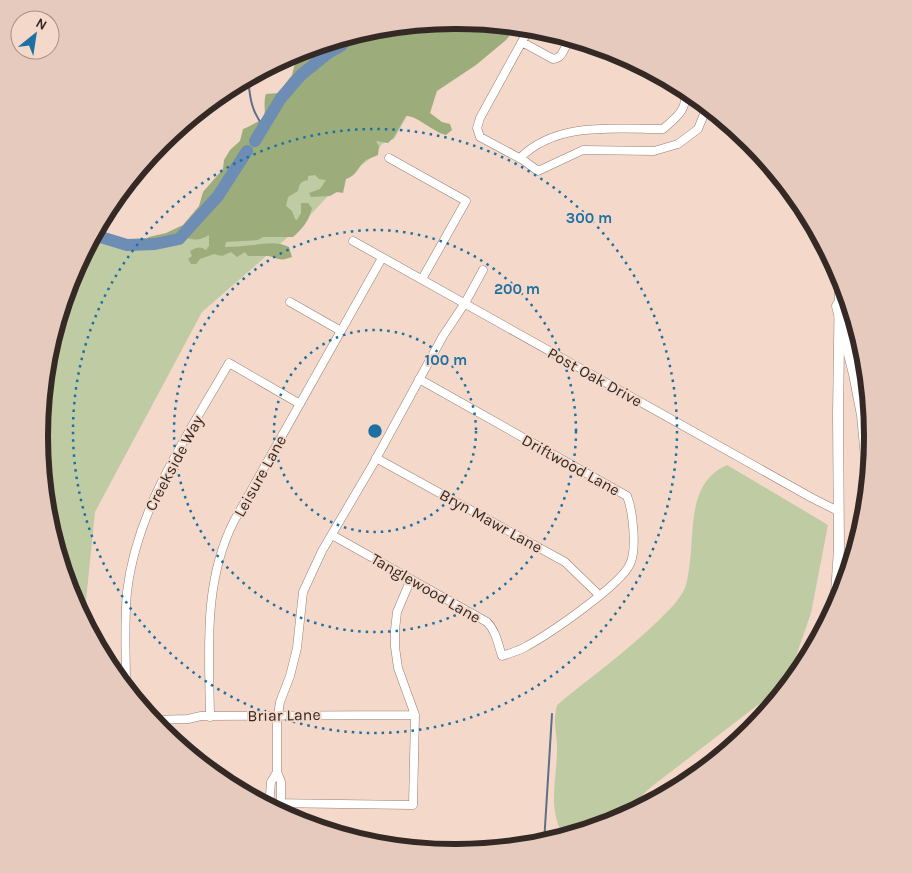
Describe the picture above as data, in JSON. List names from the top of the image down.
{
  "streets": {
    "street": [
      "Post Oak Drive",
      "Creekside Way",
      "Driftwood Lane",
      "Leisure Lane",
      "Bryn Mawr Lane",
      "Tanglewood Lane",
      "Briar Lane"
    ]
  },
  "crossings": [
    ["Post Oak Drive", "Leisure Lane"],
    ["Creekside Way", "Leisure Lane"],
    ["Driftwood Lane", "Bryn Mawr Lane"],
    ["Driftwood Lane", "Tanglewood Lane"],
    ["Leisure Lane", "Briar Lane"]
  ],
  "north": "top right",
  "rings": ["300 m", "200 m", "100 m"]
}
